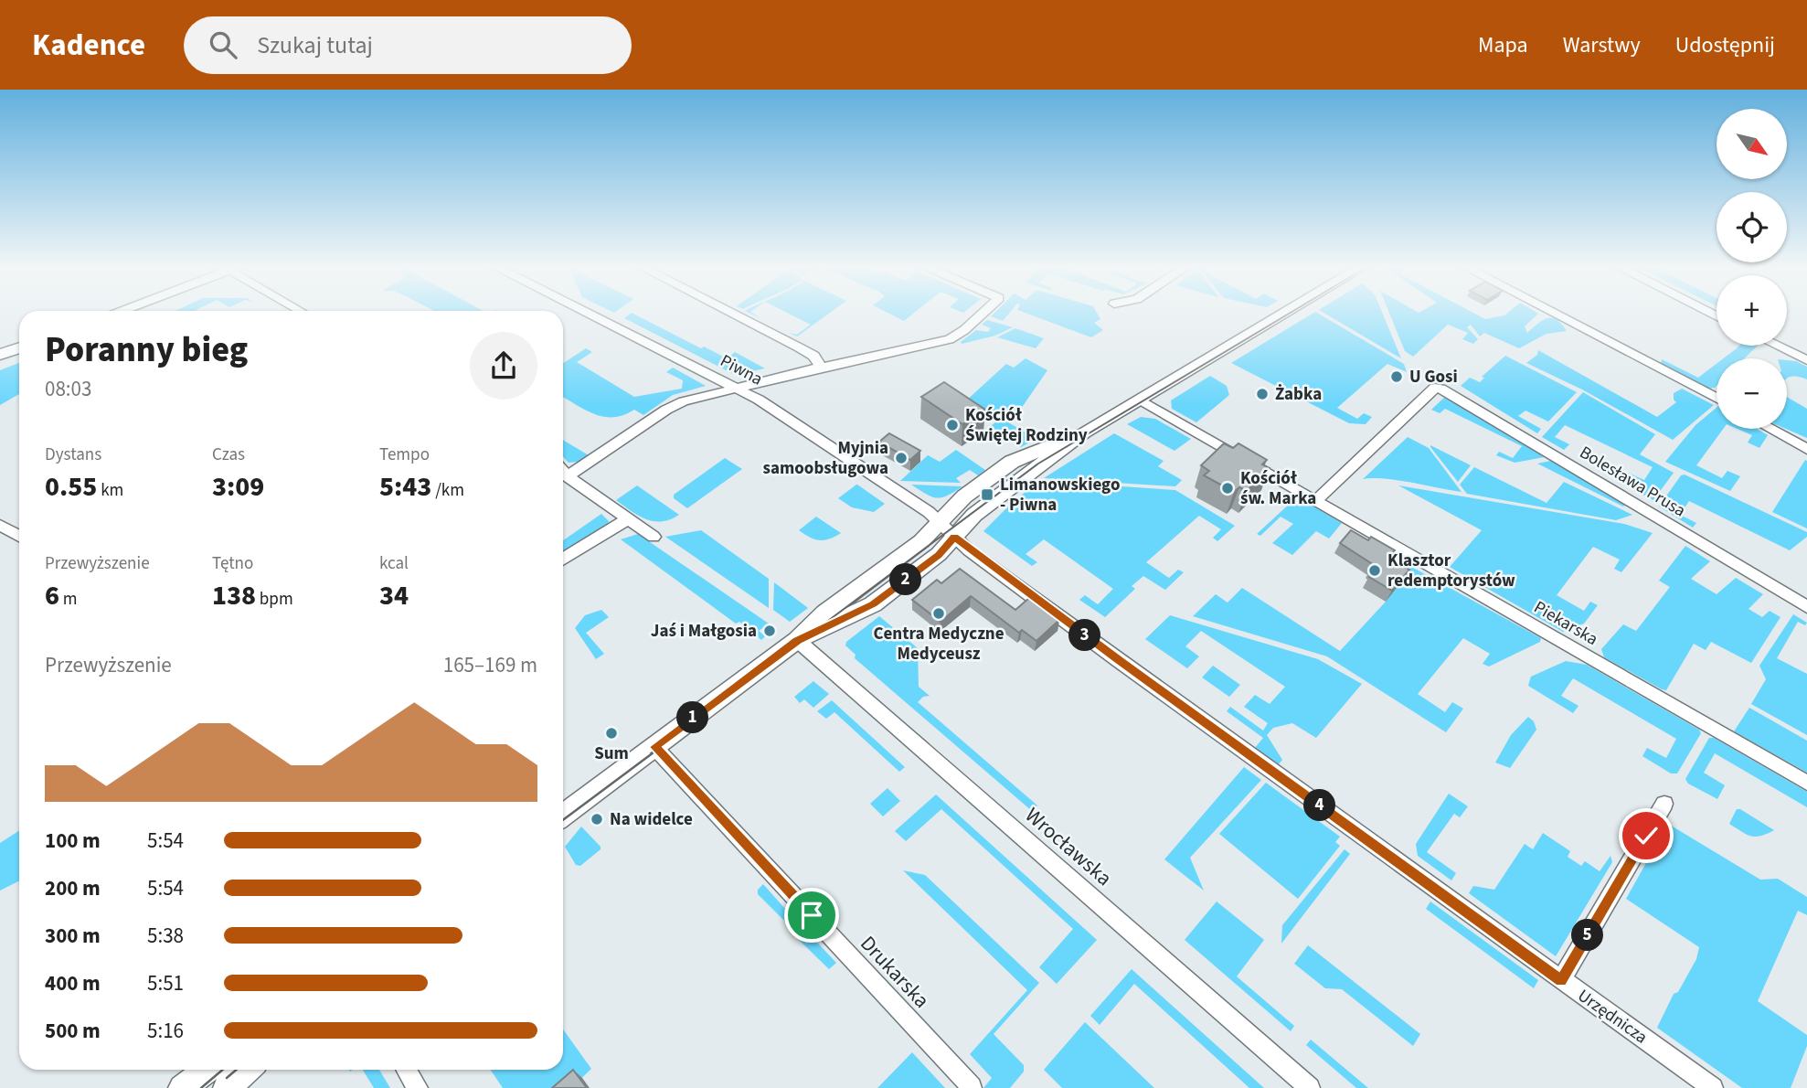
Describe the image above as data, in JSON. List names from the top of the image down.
{
  "streets": {
    "street": [
      "Piwna",
      "Bolesława Prusa",
      "Piekarska",
      "Wrocławska",
      "Drukarska",
      "Urzędnicza"
    ]
  },
  "crossings": [
    ["Piwna", "Urzędnicza"],
    ["Bolesława Prusa", "Piekarska"]
  ],
  "places": {
    "other": [
      "U Gosi",
      "Żabka",
      "Kościół Świętej Rodziny",
      "Myjnia samoobsługowa",
      "Kościół św. Marka",
      "Klasztor redemptorystów",
      "Centra Medyczne Medyceusz",
      "Jaś i Małgosia",
      "Sum",
      "Na widelce"
    ],
    "transit": ["Limanowskiego - Piwna"]
  },
  "north": "bottom right",
  "page": {
    "header": "Kadence",
    "search": "Szukaj tutaj",
    "nav": ["Mapa", "Warstwy", "Udostępnij"],
    "map_buttons": ["+", "−"],
    "heading": ["Poranny bieg", "08:03"],
    "stats": [
      ["Dystans", "0.55 km"],
      ["Czas", "3:09"],
      ["Tempo", "5:43 /km"],
      ["Przewyższenie", "6 m"],
      ["Tętno", "138 bpm"],
      ["kcal", "34"]
    ],
    "pins": [
      "2",
      "3",
      "1",
      "4",
      "5"
    ],
    "chart": ["Przewyższenie", "165–169 m"],
    "list": [
      {
        "name": "100 m",
        "note": "5:54"
      },
      {
        "name": "200 m",
        "note": "5:54"
      },
      {
        "name": "300 m",
        "note": "5:38"
      },
      {
        "name": "400 m",
        "note": "5:51"
      },
      {
        "name": "500 m",
        "note": "5:16"
      }
    ]
  }
}
